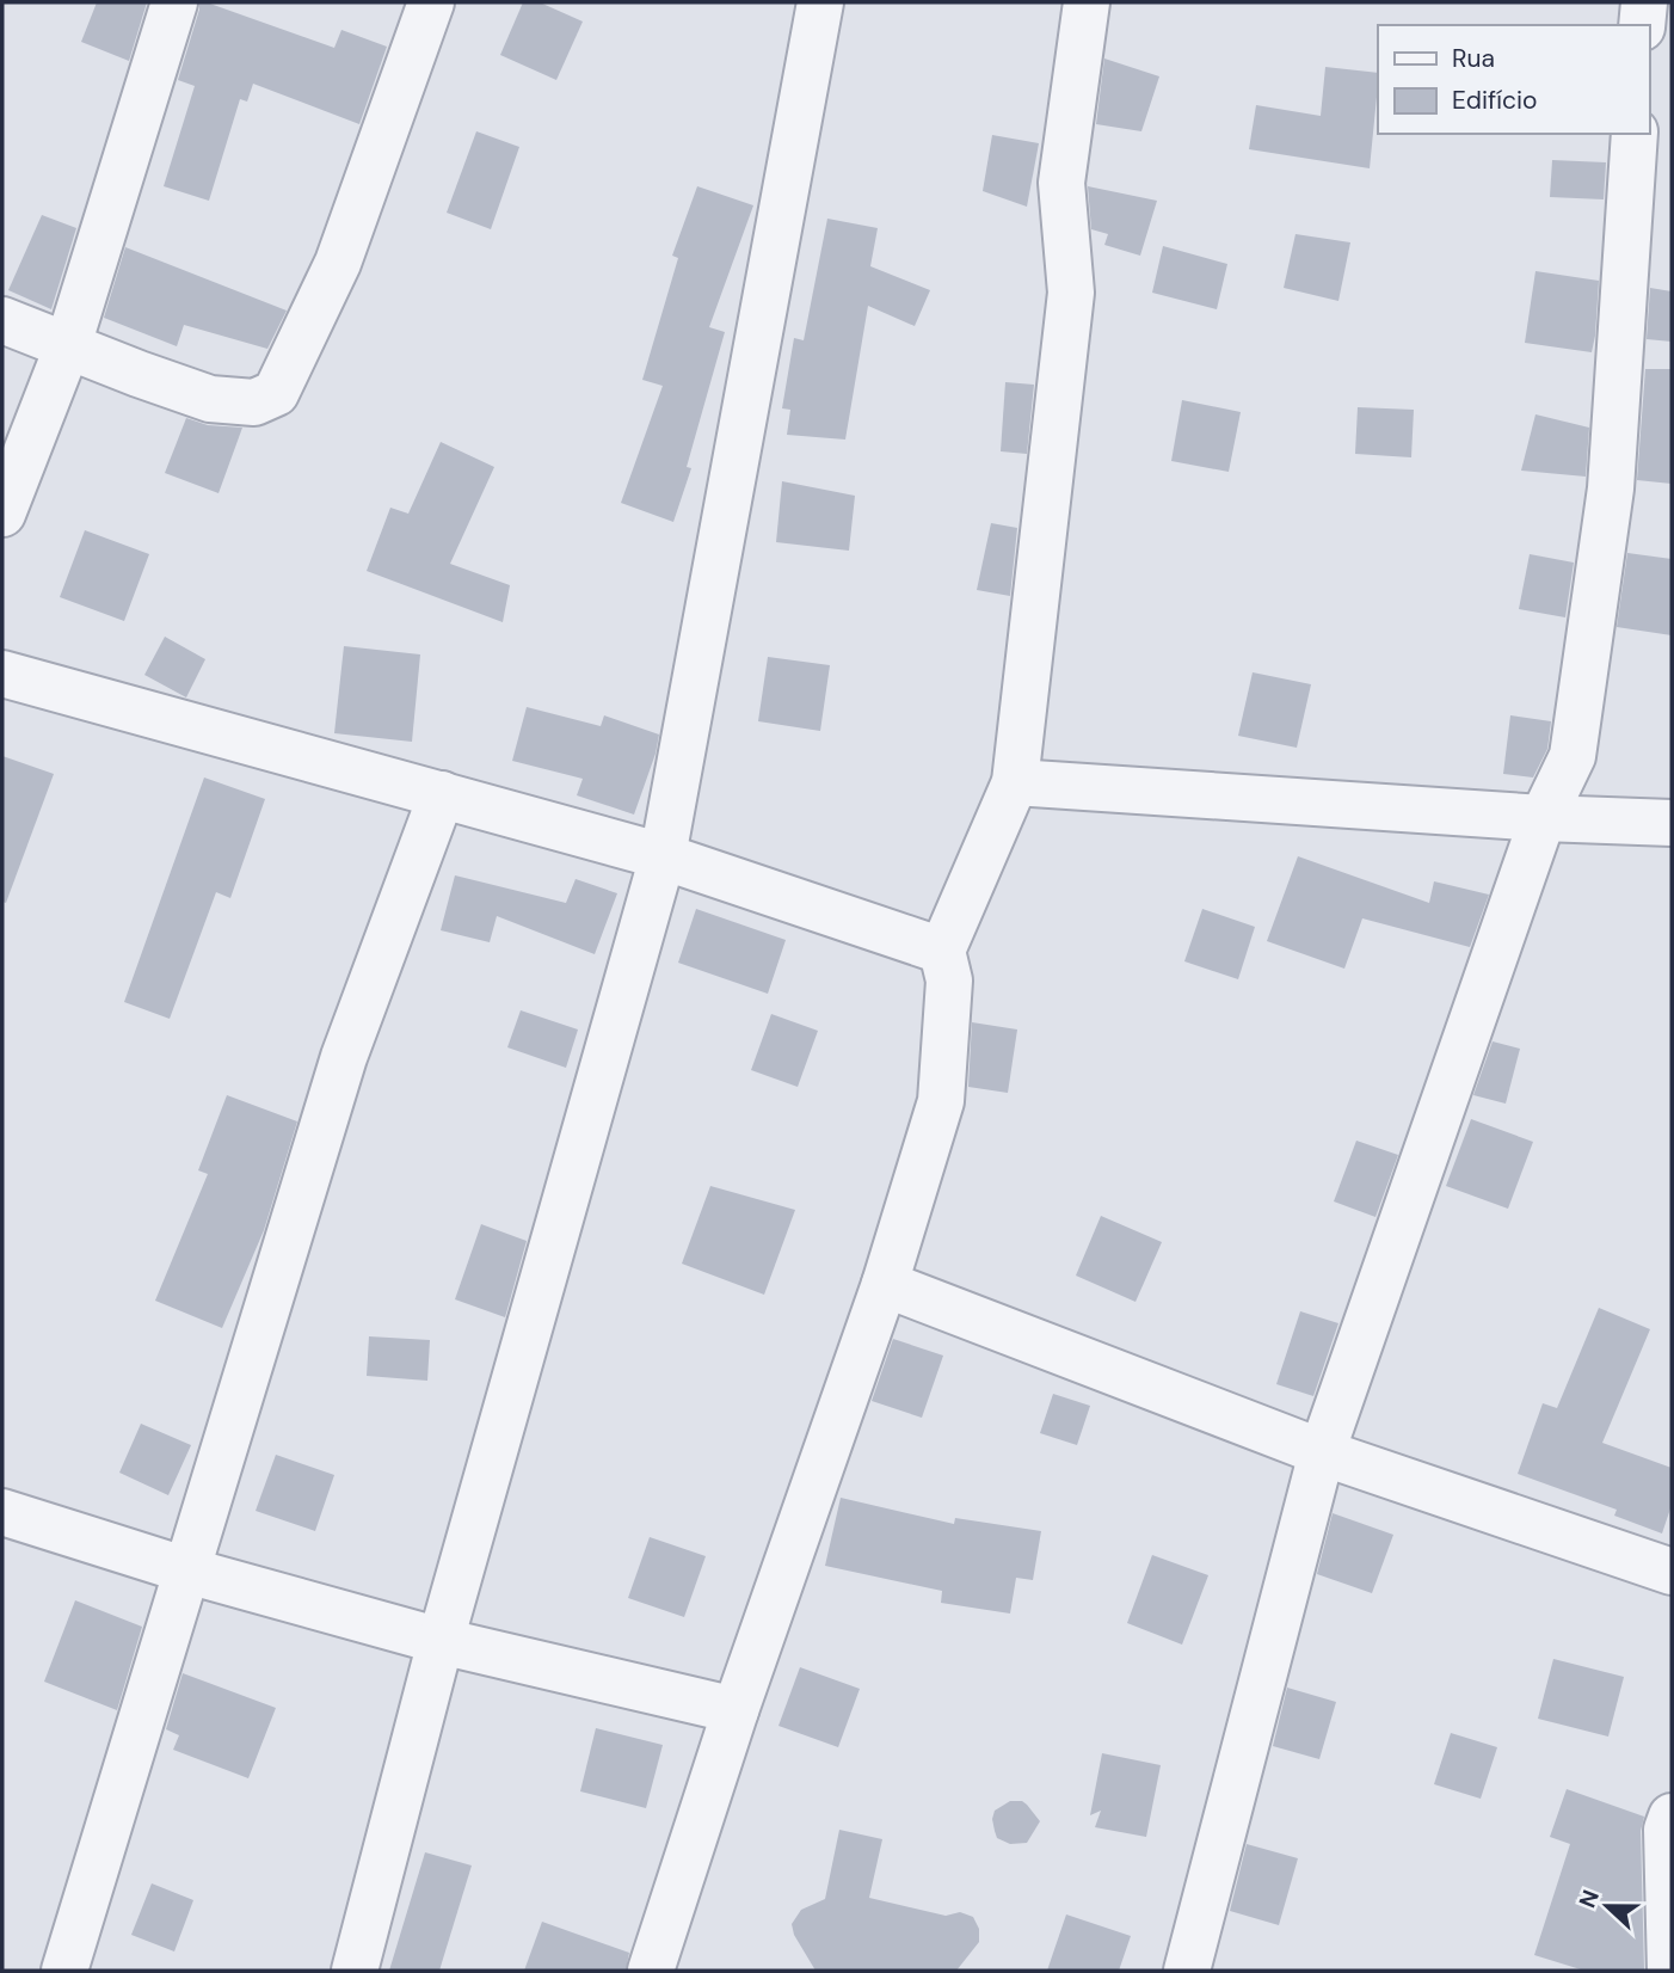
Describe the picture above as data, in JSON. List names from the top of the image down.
{
  "legend": ["Rua", "Edifício"],
  "north": "left"
}
